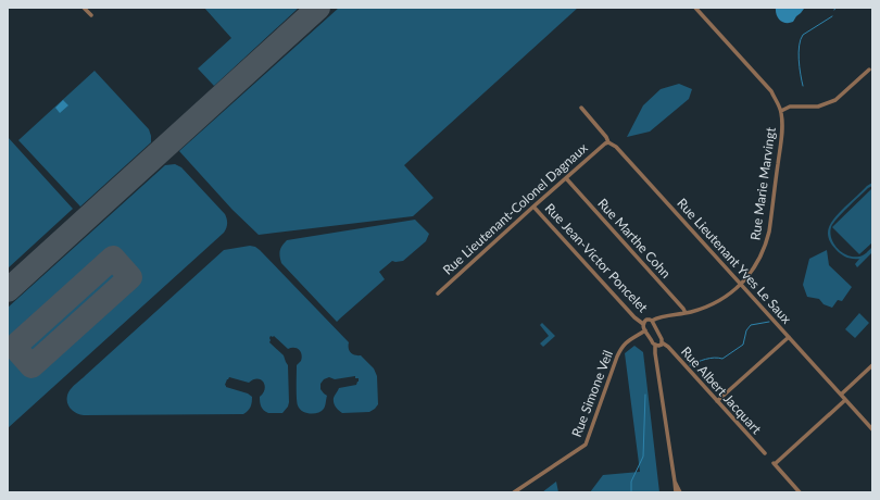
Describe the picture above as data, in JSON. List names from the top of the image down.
{
  "streets": {
    "street": [
      "Rue Marie Marvingt",
      "Rue Lieutenant-Colonel Dagnaux",
      "Rue Marthe Cohn",
      "Rue Jean-Victor Poncelet",
      "Rue Lieutenant Yves Le Saux",
      "Rue Albert Jacquart",
      "Rue Simone Veil"
    ]
  },
  "crossings": [
    ["Rue Marie Marvingt", "Rue Jean-Victor Poncelet"],
    ["Rue Marie Marvingt", "Rue Lieutenant Yves Le Saux"],
    ["Rue Lieutenant-Colonel Dagnaux", "Rue Marthe Cohn"],
    ["Rue Lieutenant-Colonel Dagnaux", "Rue Jean-Victor Poncelet"],
    ["Rue Lieutenant-Colonel Dagnaux", "Rue Lieutenant Yves Le Saux"],
    ["Rue Marthe Cohn", "Rue Jean-Victor Poncelet"],
    ["Rue Jean-Victor Poncelet", "Rue Lieutenant Yves Le Saux"]
  ]
}
